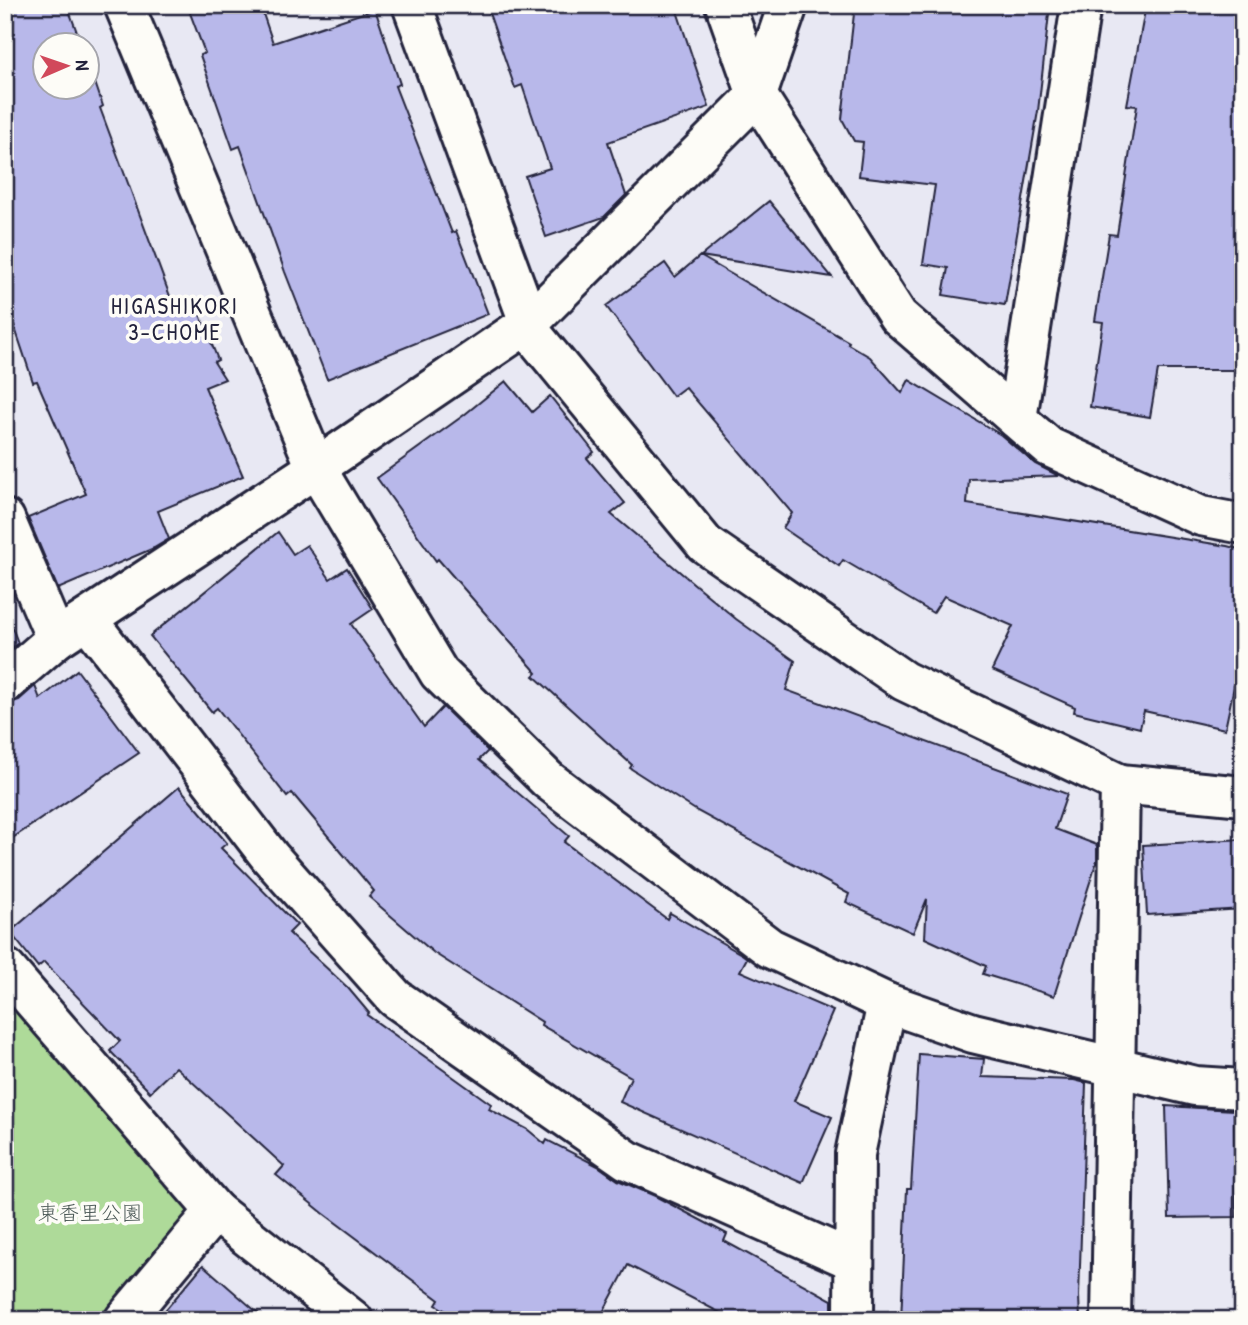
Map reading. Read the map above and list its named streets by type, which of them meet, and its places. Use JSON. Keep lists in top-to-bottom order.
{
  "districts": ["HIGASHIKORI 3-CHOME"],
  "parks": ["東香里公園"],
  "north": "right"
}
